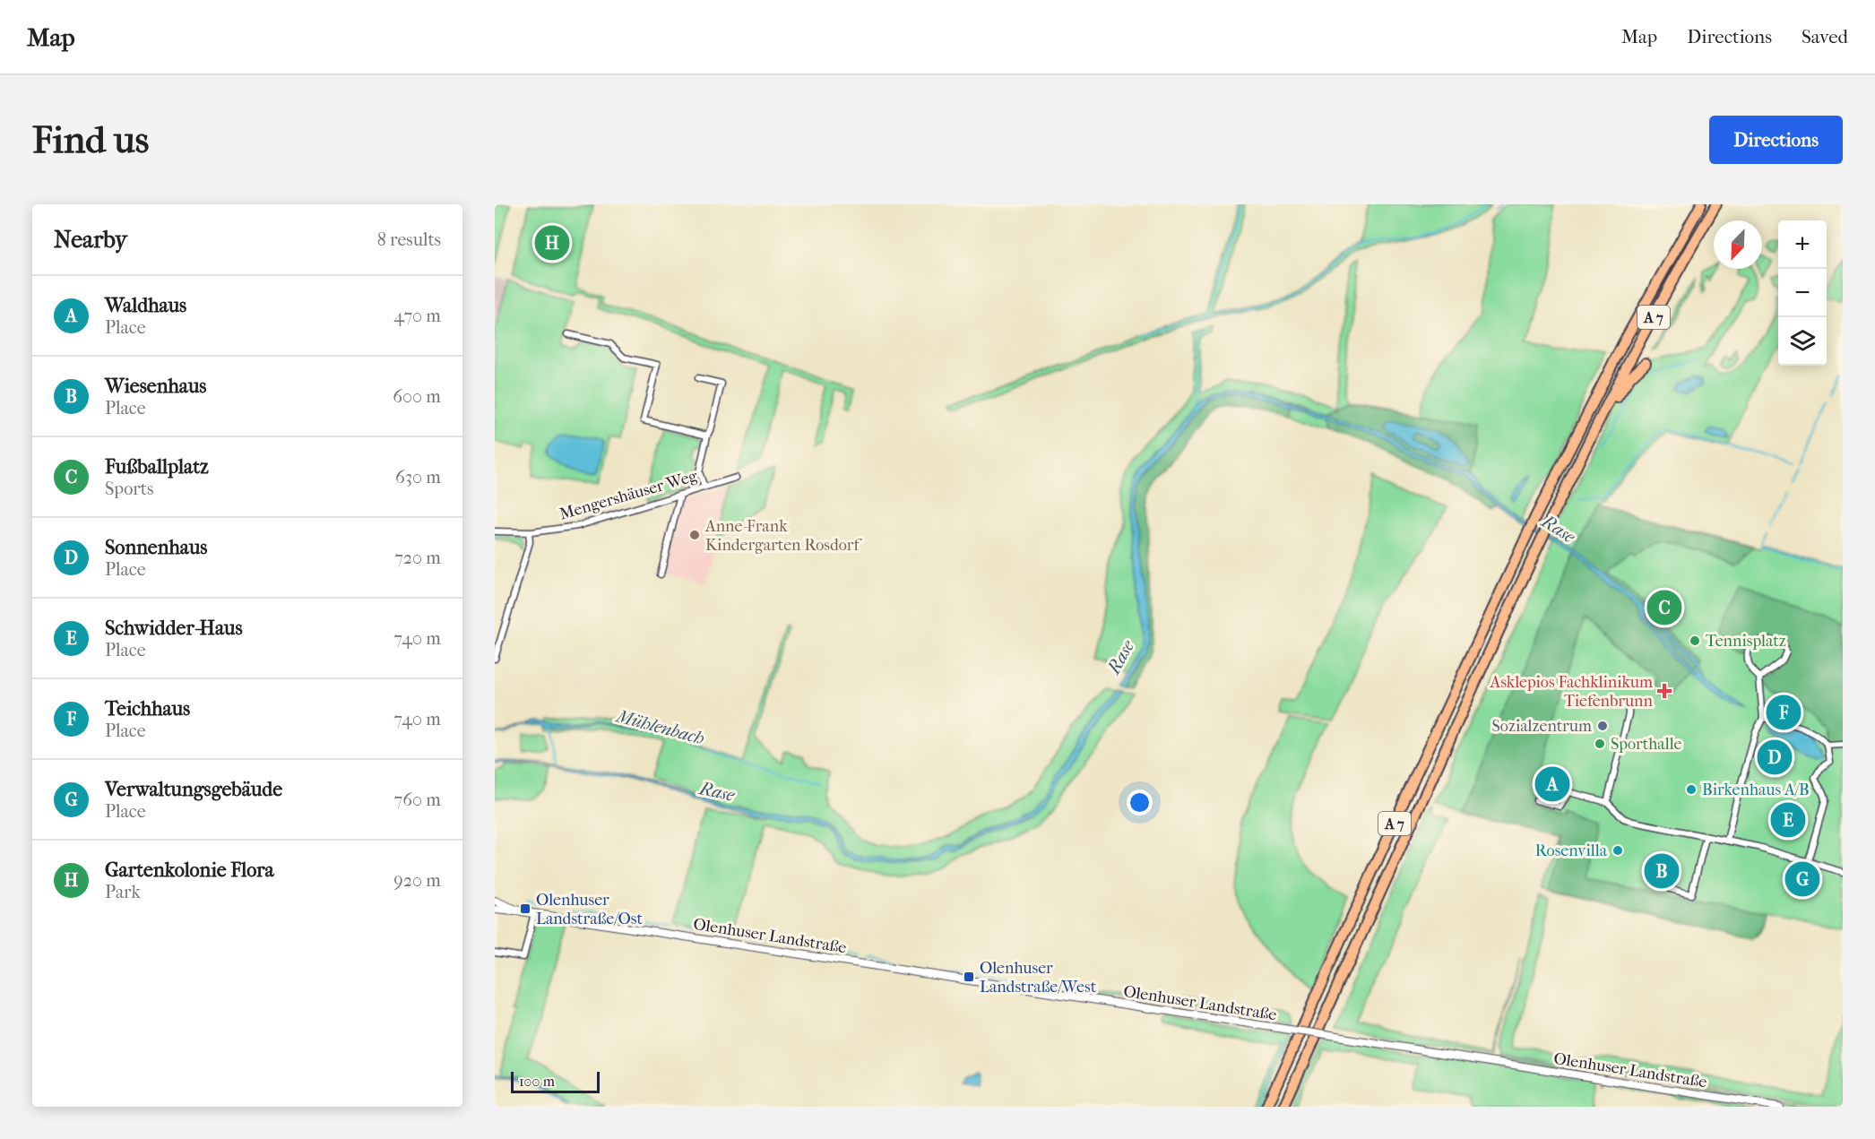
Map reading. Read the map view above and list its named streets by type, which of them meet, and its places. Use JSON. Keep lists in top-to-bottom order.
{
  "streets": {
    "highway": ["A 7"],
    "street": ["Mengershäuser Weg", "Olenhuser Landstraße"]
  },
  "water": ["Rase", "Mühlenbach"],
  "places": {
    "other": [
      "Anne-Frank Kindergarten Rosdorf",
      "Tennisplatz",
      "Sozialzentrum",
      "Sporthalle",
      "Birkenhaus A/B",
      "Rosenvilla"
    ],
    "health": ["Asklepios Fachklinikum Tiefenbrunn"],
    "transit": ["Olenhuser Landstraße/Ost", "Olenhuser Landstraße/West"]
  },
  "scale_bar": "100 m",
  "north": "bottom left",
  "page": {
    "header": "Map",
    "nav": ["Map", "Directions", "Saved"],
    "buttons": "Directions",
    "title": "Find us",
    "heading": ["Nearby", "8 results"],
    "map_buttons": ["+", "−"],
    "pins": [
      "H",
      "C",
      "F",
      "D",
      "A",
      "E",
      "B",
      "G"
    ],
    "list": [
      {
        "mark": "A",
        "name": "Waldhaus",
        "note": "Place",
        "value": "470 m"
      },
      {
        "mark": "B",
        "name": "Wiesenhaus",
        "note": "Place",
        "value": "600 m"
      },
      {
        "mark": "C",
        "name": "Fußballplatz",
        "note": "Sports",
        "value": "630 m"
      },
      {
        "mark": "D",
        "name": "Sonnenhaus",
        "note": "Place",
        "value": "720 m"
      },
      {
        "mark": "E",
        "name": "Schwidder-Haus",
        "note": "Place",
        "value": "740 m"
      },
      {
        "mark": "F",
        "name": "Teichhaus",
        "note": "Place",
        "value": "740 m"
      },
      {
        "mark": "G",
        "name": "Verwaltungsgebäude",
        "note": "Place",
        "value": "760 m"
      },
      {
        "mark": "H",
        "name": "Gartenkolonie Flora",
        "note": "Park",
        "value": "920 m"
      }
    ],
    "scale": "100 m"
  }
}
